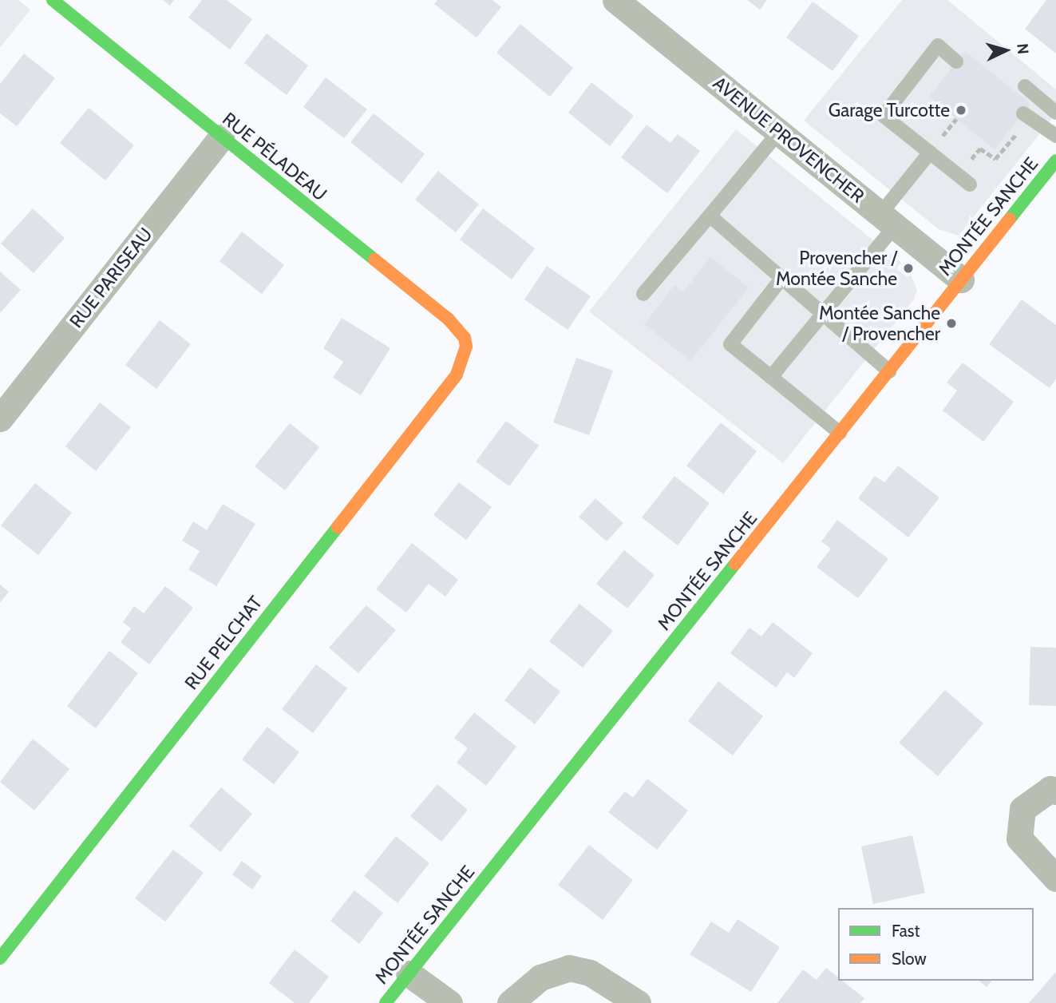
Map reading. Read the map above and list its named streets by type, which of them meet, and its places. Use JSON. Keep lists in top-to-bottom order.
{
  "streets": {
    "street": [
      "AVENUE PROVENCHER",
      "RUE PÉLADEAU",
      "MONTÉE SANCHE",
      "RUE PARISEAU",
      "RUE PELCHAT"
    ]
  },
  "crossings": [
    ["AVENUE PROVENCHER", "MONTÉE SANCHE"],
    ["RUE PÉLADEAU", "RUE PARISEAU"],
    ["RUE PÉLADEAU", "RUE PELCHAT"]
  ],
  "places": ["Garage Turcotte", "Provencher / Montée Sanche", "Montée Sanche / Provencher"],
  "legend": ["Fast", "Slow"],
  "north": "right"
}
